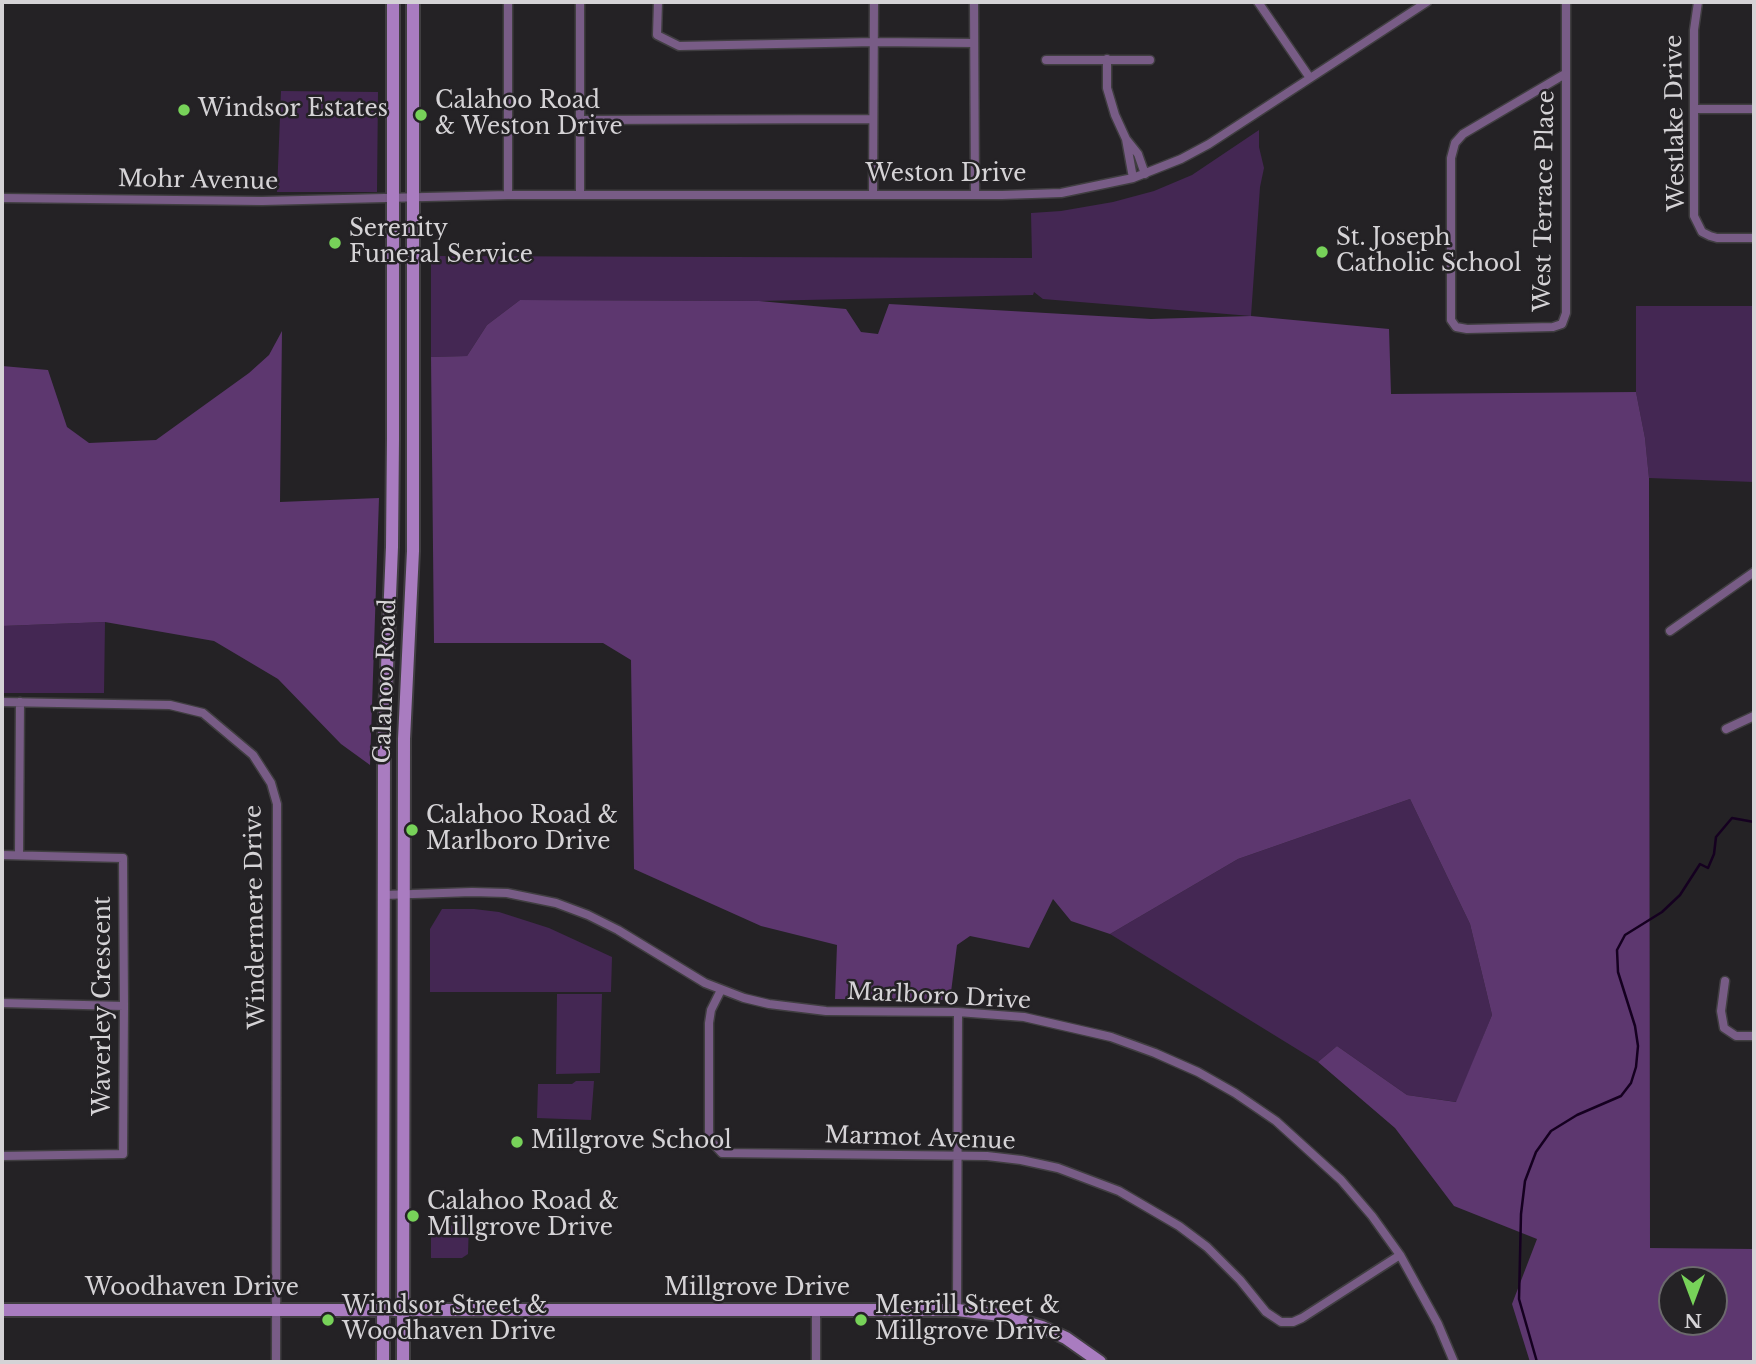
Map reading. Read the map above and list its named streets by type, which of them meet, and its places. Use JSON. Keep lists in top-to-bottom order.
{
  "streets": {
    "main road": ["Calahoo Road", "Woodhaven Drive", "Millgrove Drive"],
    "street": [
      "Westlake Drive",
      "Weston Drive",
      "Mohr Avenue",
      "West Terrace Place",
      "Windermere Drive",
      "Marlboro Drive",
      "Waverley Crescent",
      "Marmot Avenue"
    ]
  },
  "crossings": [
    ["Weston Drive", "Mohr Avenue"],
    ["Weston Drive", "Calahoo Road"],
    ["Mohr Avenue", "Calahoo Road"],
    ["Calahoo Road", "Marlboro Drive"],
    ["Calahoo Road", "Woodhaven Drive"],
    ["Calahoo Road", "Millgrove Drive"],
    ["Windermere Drive", "Woodhaven Drive"],
    ["Marlboro Drive", "Marmot Avenue"],
    ["Woodhaven Drive", "Millgrove Drive"]
  ],
  "places": [
    "Windsor Estates",
    "Calahoo Road & Weston Drive",
    "Serenity Funeral Service",
    "St. Joseph Catholic School",
    "Calahoo Road & Marlboro Drive",
    "Millgrove School",
    "Calahoo Road & Millgrove Drive",
    "Windsor Street & Woodhaven Drive",
    "Merrill Street & Millgrove Drive"
  ],
  "north": "bottom"
}
